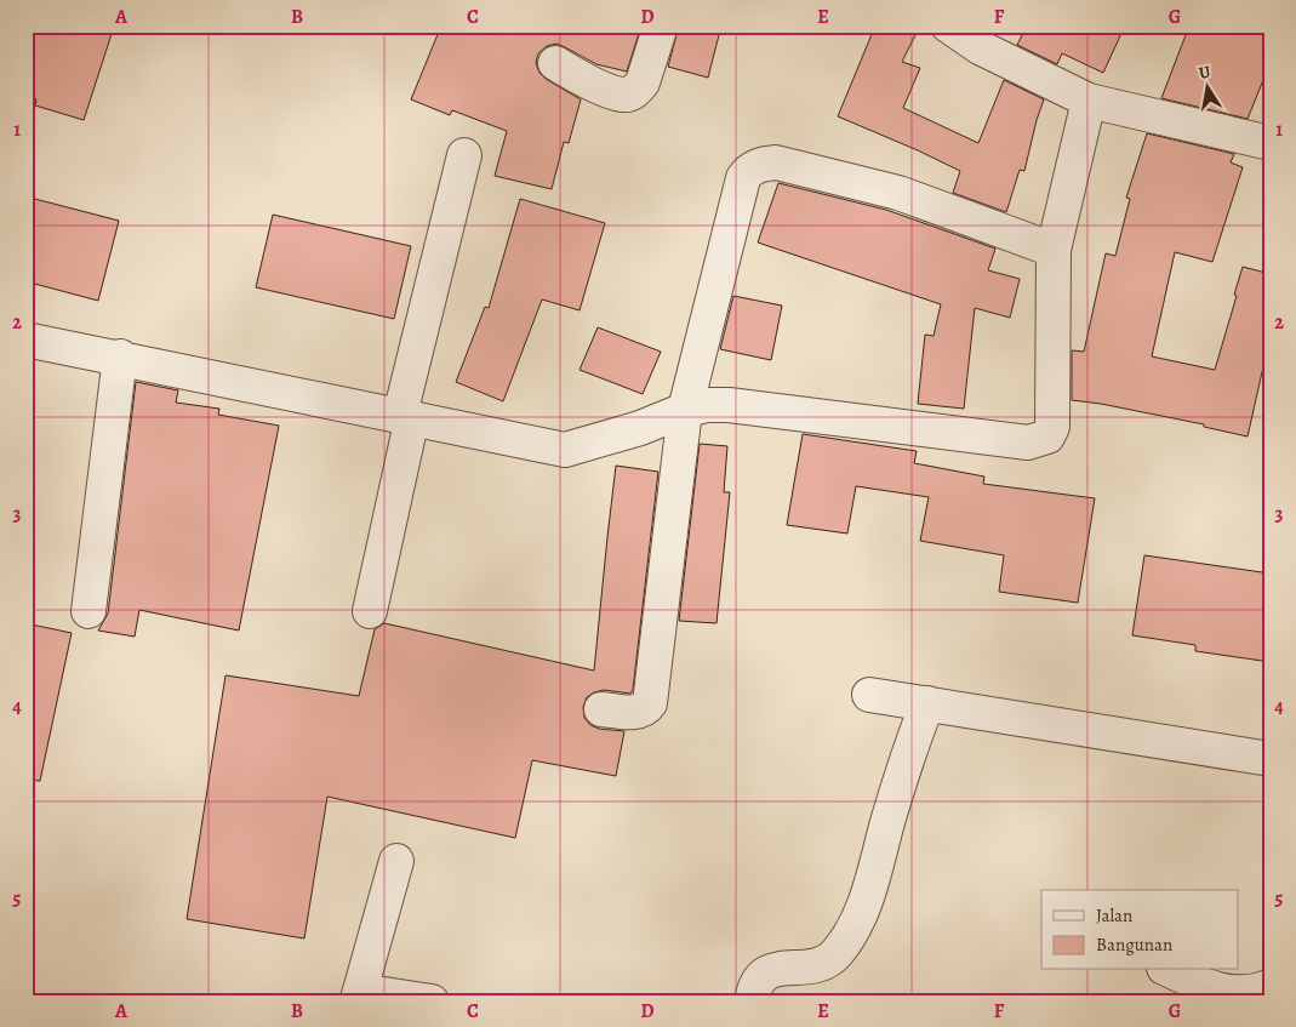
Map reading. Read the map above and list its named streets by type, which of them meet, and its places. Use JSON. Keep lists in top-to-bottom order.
{
  "legend": ["Jalan", "Bangunan"],
  "north": "top",
  "grid": {
    "columns": [
      "A",
      "B",
      "C",
      "D",
      "E",
      "F",
      "G"
    ],
    "rows": [
      "1",
      "2",
      "3",
      "4",
      "5"
    ]
  }
}
